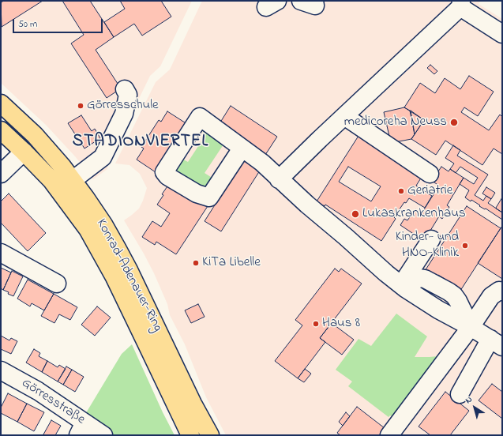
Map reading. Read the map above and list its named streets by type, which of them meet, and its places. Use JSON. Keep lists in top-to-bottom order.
{
  "streets": {
    "main road": ["Konrad-Adenauer-Ring"],
    "street": ["Görresstraße"]
  },
  "districts": ["STADIONVIERTEL"],
  "places": [
    "Görresschule",
    "medicoreha Neuss",
    "Geriatrie",
    "Lukaskrankenhaus",
    "Kinder- und HNO-Klinik",
    "KiTa Libelle",
    "Haus 8"
  ],
  "scale_bar": "50 m",
  "north": "top left"
}
